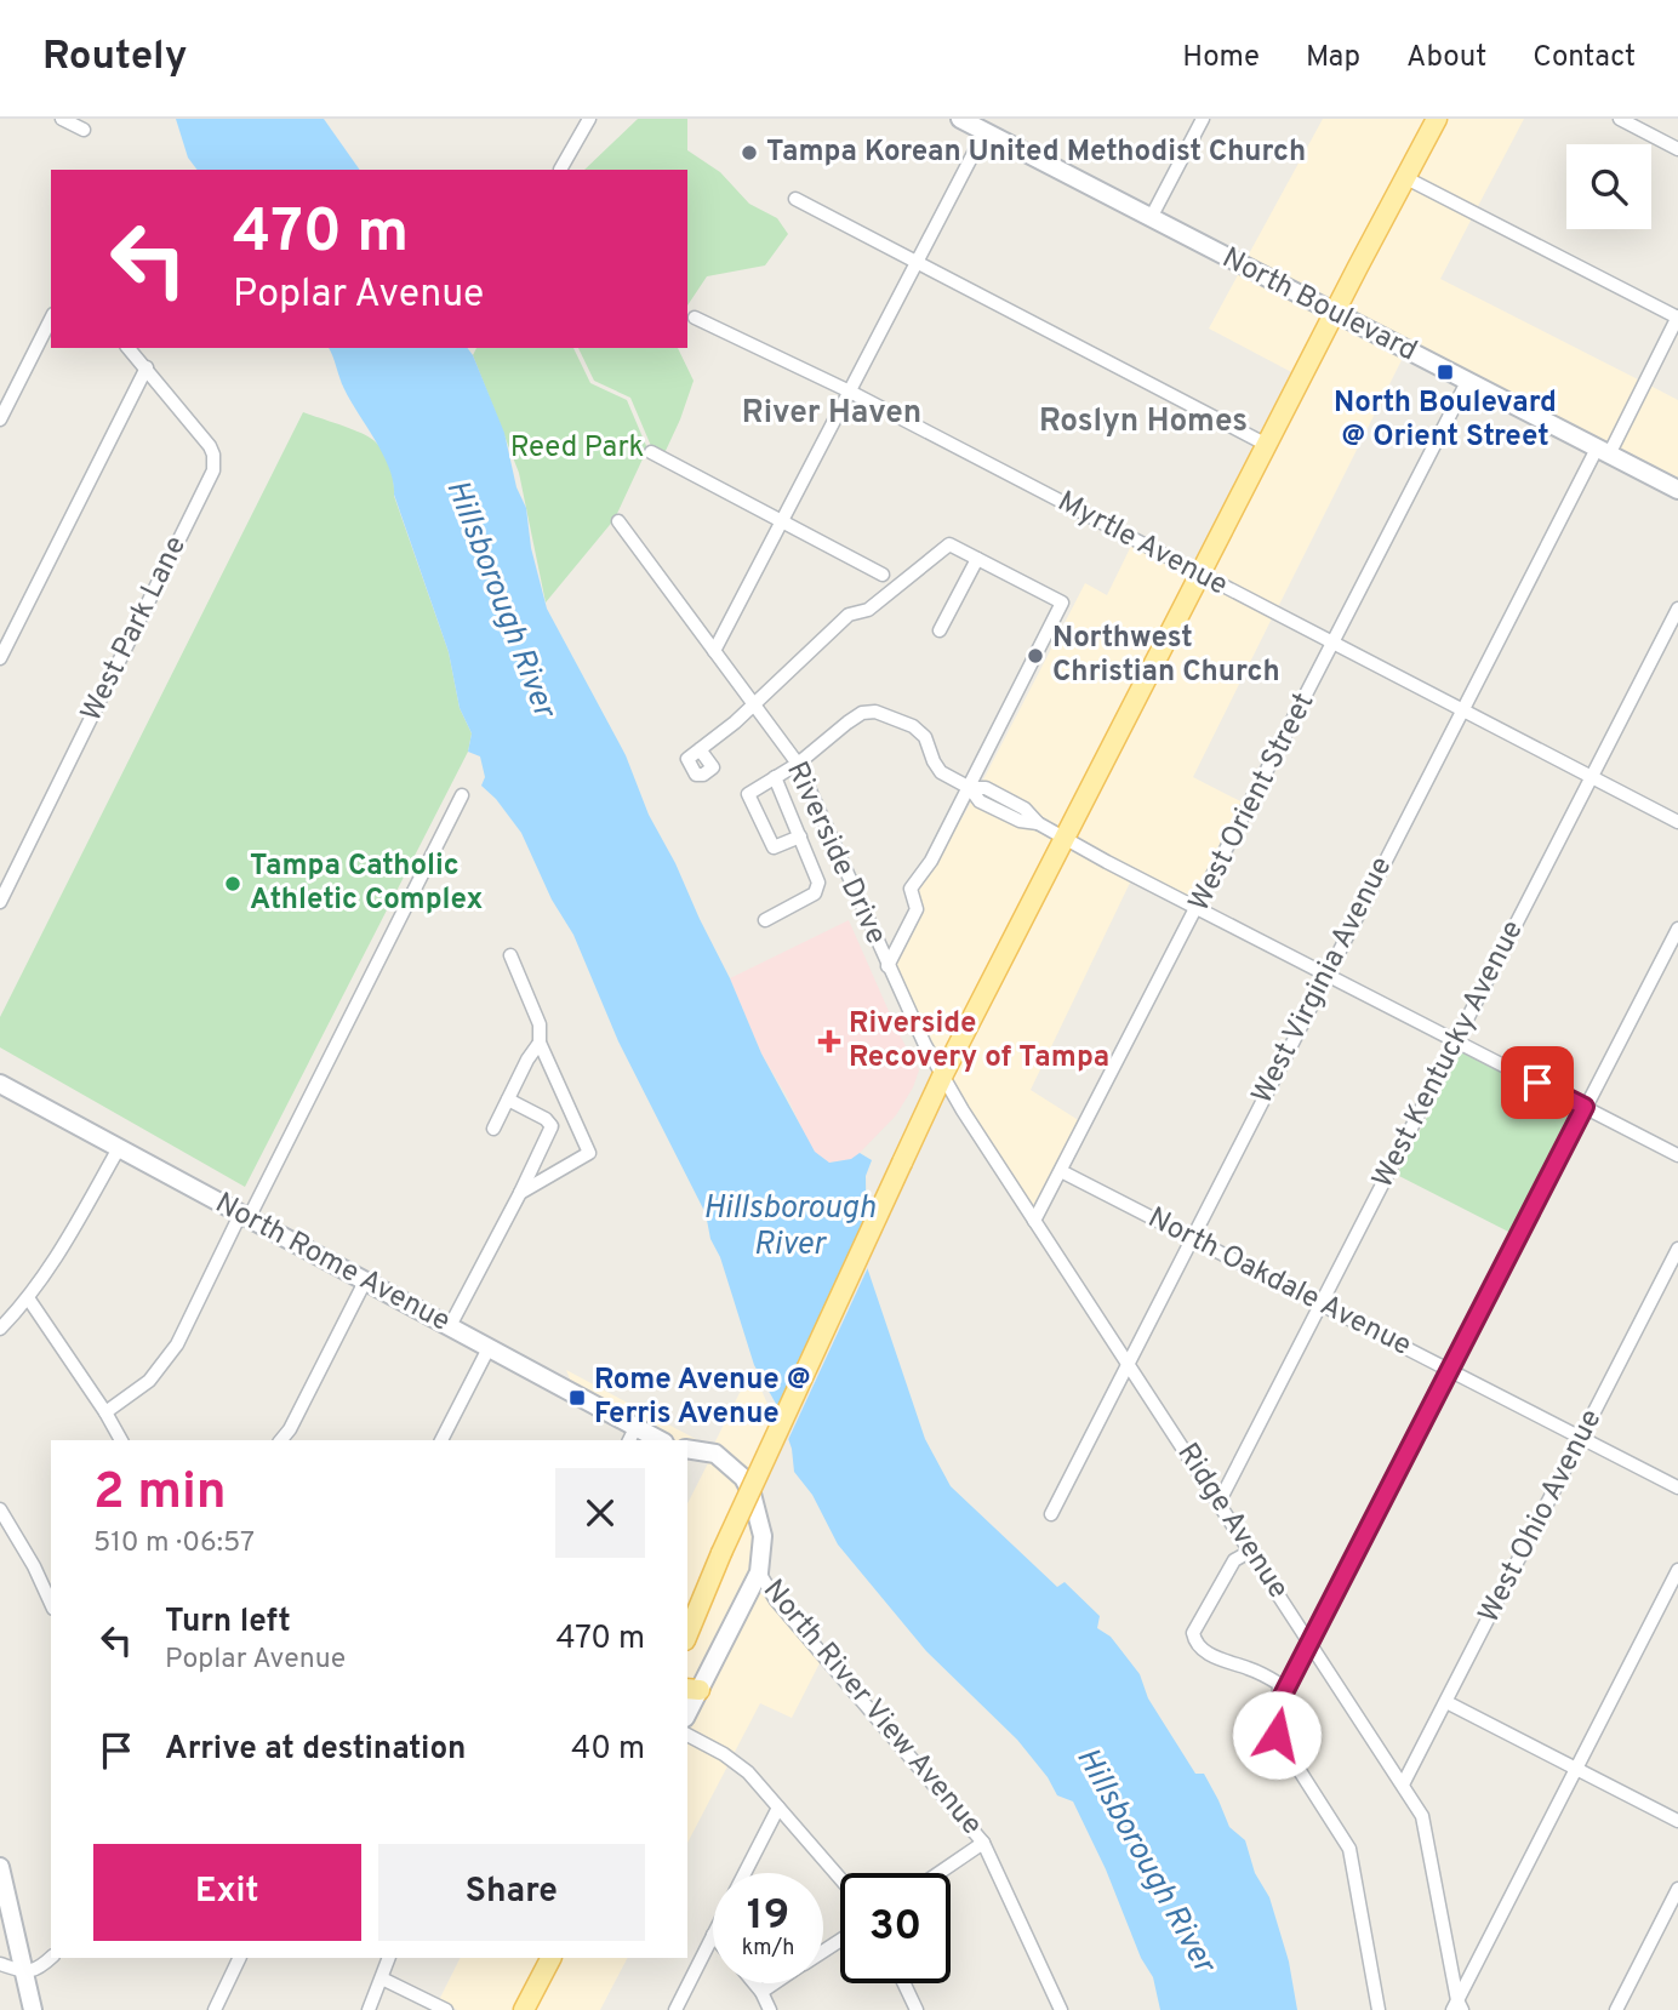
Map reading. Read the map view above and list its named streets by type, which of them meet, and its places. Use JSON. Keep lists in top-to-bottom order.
{
  "streets": {
    "street": [
      "North Boulevard",
      "Myrtle Avenue",
      "West Park Lane",
      "West Orient Street",
      "Riverside Drive",
      "West Virginia Avenue",
      "West Kentucky Avenue",
      "North Rome Avenue",
      "North Oakdale Avenue",
      "West Ohio Avenue",
      "Ridge Avenue",
      "North River View Avenue"
    ]
  },
  "crossings": [
    ["North Boulevard", "West Orient Street"],
    ["North Boulevard", "West Virginia Avenue"],
    ["Myrtle Avenue", "West Orient Street"],
    ["Myrtle Avenue", "West Virginia Avenue"],
    ["Myrtle Avenue", "West Kentucky Avenue"],
    ["West Orient Street", "Riverside Drive"],
    ["West Orient Street", "North Oakdale Avenue"],
    ["West Orient Street", "Ridge Avenue"],
    ["Riverside Drive", "Ridge Avenue"],
    ["West Virginia Avenue", "North Oakdale Avenue"],
    ["West Virginia Avenue", "Ridge Avenue"],
    ["West Kentucky Avenue", "North Oakdale Avenue"],
    ["West Kentucky Avenue", "Ridge Avenue"],
    ["North Oakdale Avenue", "West Ohio Avenue"],
    ["West Ohio Avenue", "Ridge Avenue"]
  ],
  "districts": ["River Haven", "Roslyn Homes"],
  "water": ["Hillsborough River"],
  "parks": ["Reed Park"],
  "places": {
    "other": ["Tampa Korean United Methodist Church", "Northwest Christian Church", "Tampa Catholic Athletic Complex"],
    "transit": ["North Boulevard @ Orient Street", "Rome Avenue @ Ferris Avenue"],
    "health": ["Riverside Recovery of Tampa"]
  },
  "page": {
    "header": "Routely",
    "nav": [
      "Home",
      "Map",
      "About",
      "Contact"
    ],
    "turn": ["470 m", "Poplar Avenue"],
    "heading": ["2 min", "510 m · 06:57"],
    "list": [
      {
        "name": "Turn left",
        "note": "Poplar Avenue",
        "value": "470 m"
      },
      {
        "name": "Arrive at destination",
        "value": "40 m"
      }
    ],
    "buttons": ["Exit", "Share"],
    "speed": "19 km/h",
    "limit": "30"
  }
}
